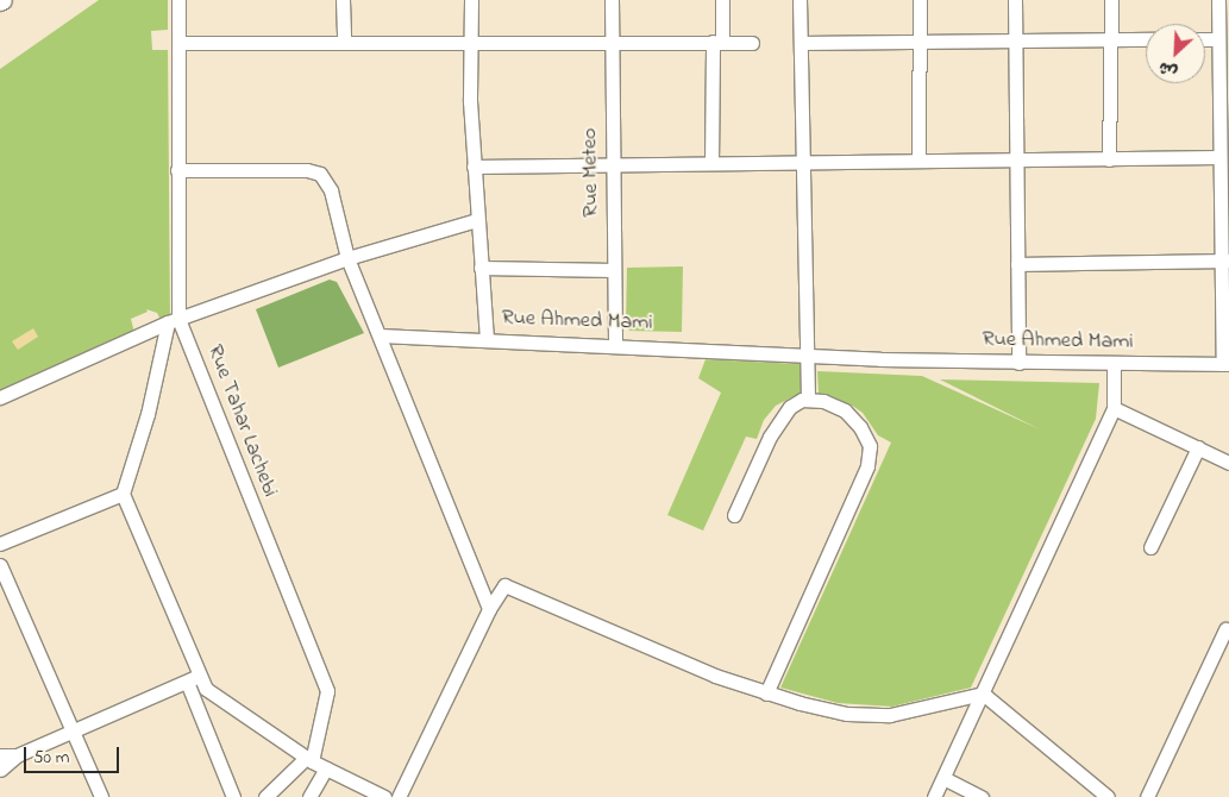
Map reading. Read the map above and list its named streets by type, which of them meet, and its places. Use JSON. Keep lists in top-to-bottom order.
{
  "streets": {
    "street": ["Rue Meteo", "Rue Ahmed Mami", "Rue Tahar Lachebi"]
  },
  "crossings": [
    ["Rue Meteo", "Rue Ahmed Mami"]
  ],
  "scale_bar": "50 m",
  "north": "bottom left"
}
